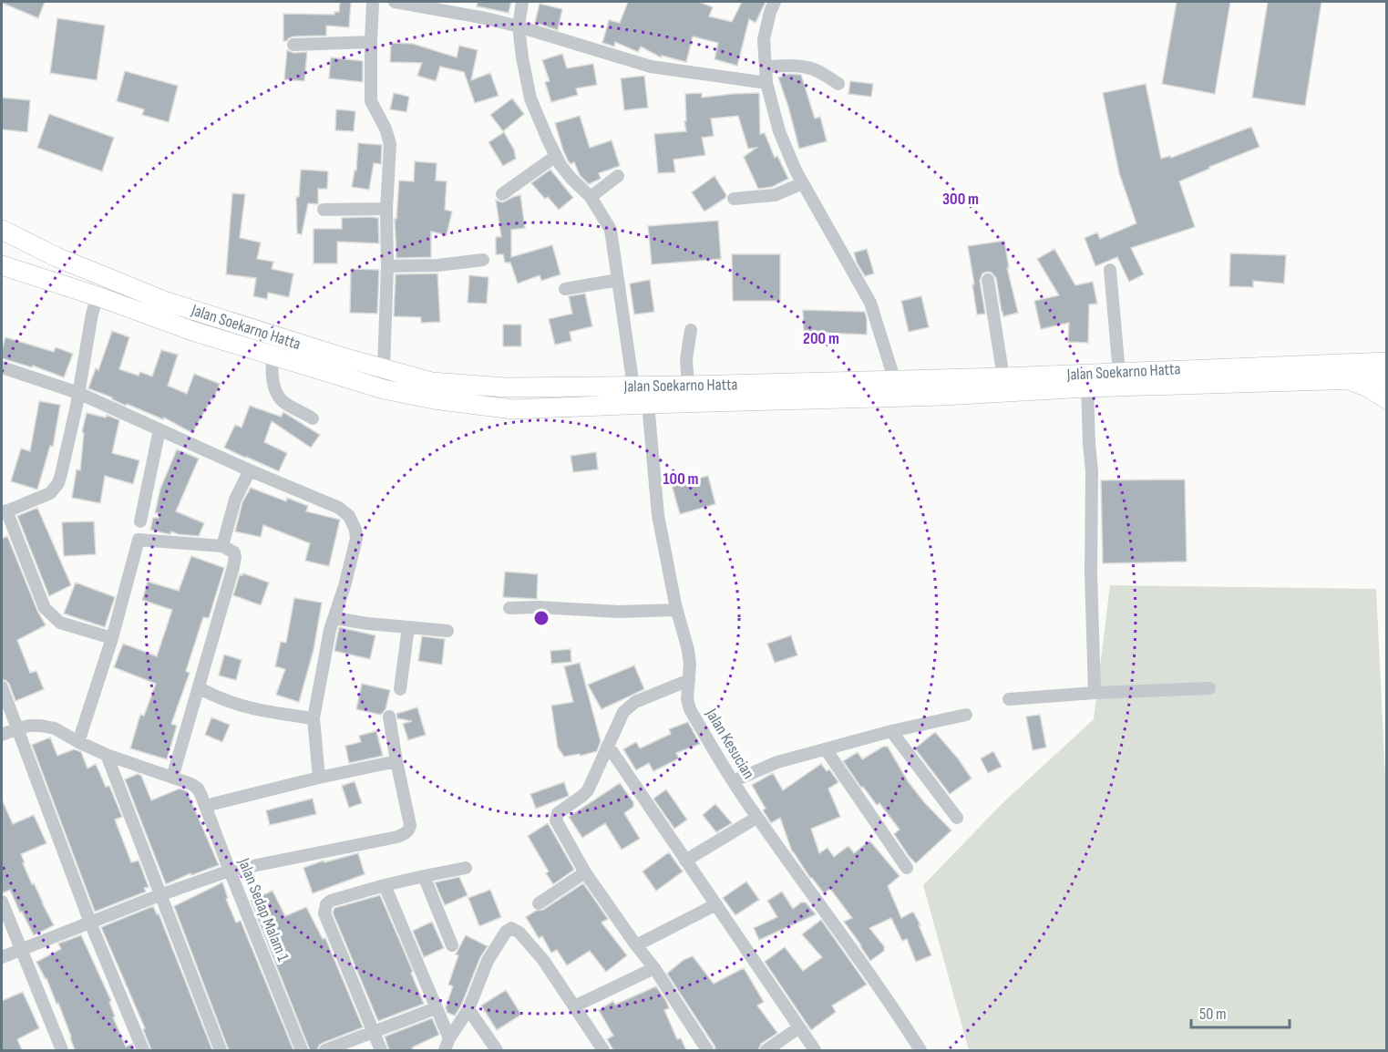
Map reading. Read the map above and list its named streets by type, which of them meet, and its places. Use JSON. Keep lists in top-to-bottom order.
{
  "streets": {
    "highway": ["Jalan Soekarno Hatta"],
    "street": ["Jalan Kesucian", "Jalan Sedap Malam 1"]
  },
  "crossings": [
    ["Jalan Soekarno Hatta", "Jalan Kesucian"]
  ],
  "scale_bar": "50 m",
  "rings": ["300 m", "200 m", "100 m"]
}
